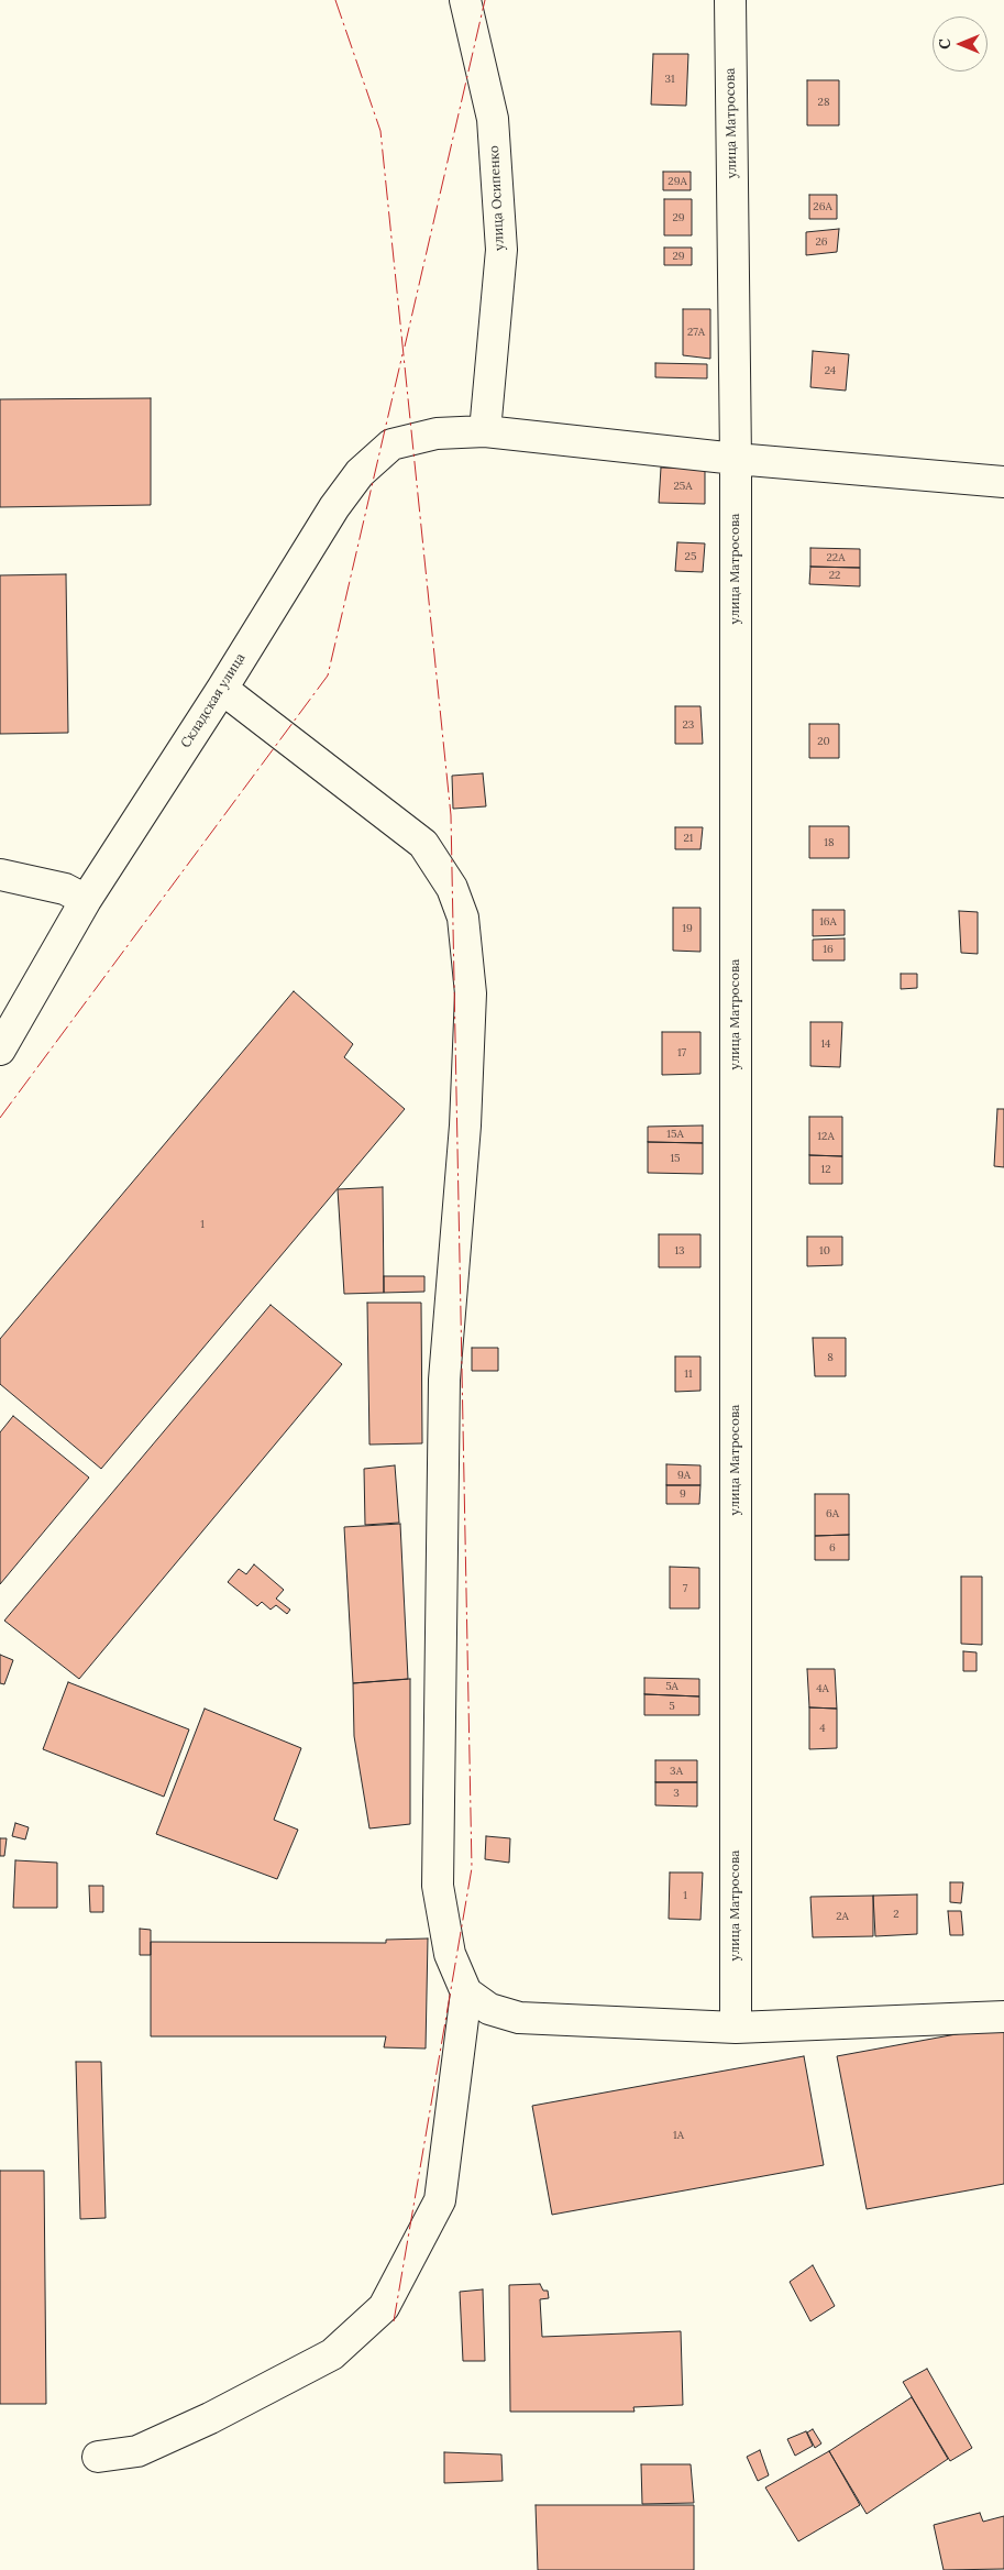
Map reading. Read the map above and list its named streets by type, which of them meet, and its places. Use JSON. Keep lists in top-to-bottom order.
{
  "streets": {
    "street": ["улица Матросова", "улица Осипенко", "Складская улица"]
  },
  "crossings": [
    ["улица Матросова", "Складская улица"],
    ["улица Осипенко", "Складская улица"]
  ],
  "house_numbers": [
    "31",
    "28",
    "29А",
    "26А",
    "29",
    "26",
    "29",
    "27А",
    "24",
    "25А",
    "25",
    "22А",
    "22",
    "23",
    "20",
    "21",
    "18",
    "16А",
    "19",
    "16",
    "14",
    "17",
    "15А",
    "12А",
    "15",
    "12",
    "1",
    "13",
    "10",
    "8",
    "11",
    "9А",
    "9",
    "6А",
    "6",
    "7",
    "5А",
    "4А",
    "5",
    "4",
    "3А",
    "3",
    "1",
    "2",
    "2А",
    "1А"
  ],
  "north": "left"
}
